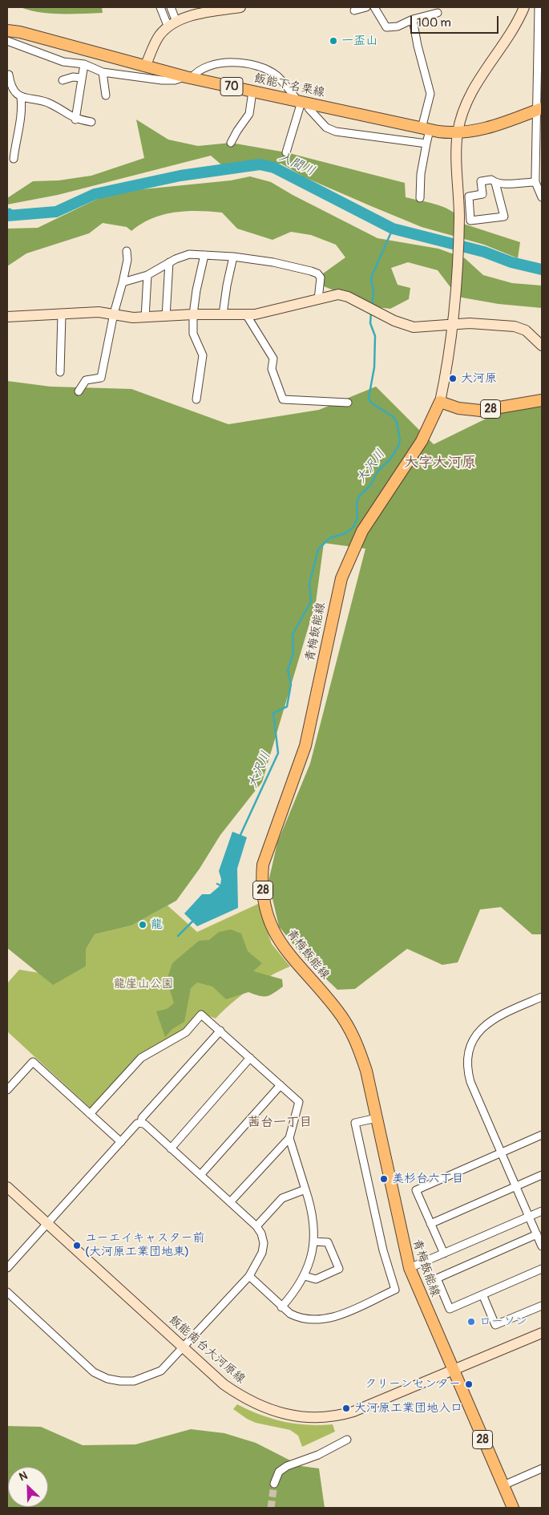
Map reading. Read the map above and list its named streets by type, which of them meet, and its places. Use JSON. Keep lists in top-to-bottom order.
{
  "streets": {
    "main road": [
      "飯能下名栗線",
      "70",
      "28",
      "青梅飯能線"
    ],
    "street": ["飯能南台大河原線"]
  },
  "crossings": [
    ["28", "青梅飯能線"],
    ["青梅飯能線", "飯能南台大河原線"]
  ],
  "districts": ["大字大河原", "茜台一丁目"],
  "water": ["入間川", "大沢川"],
  "parks": ["龍崖山公園"],
  "places": [
    "一盃山",
    "大河原",
    "龍",
    "美杉台六丁目",
    "ユーエイキャスター前 (大河原工業団地東)",
    "ローソン",
    "クリーンセンター",
    "大河原工業団地入口"
  ],
  "scale_bar": "100 m",
  "north": "top left"
}
